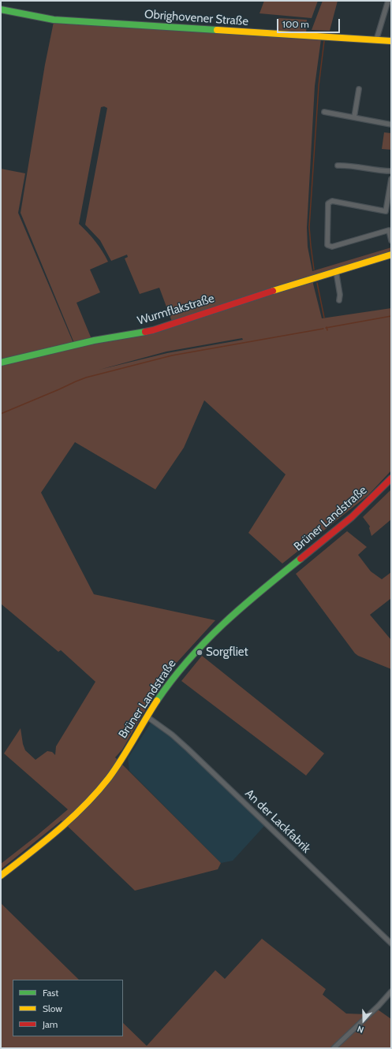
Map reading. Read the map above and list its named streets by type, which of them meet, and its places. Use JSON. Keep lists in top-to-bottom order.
{
  "streets": {
    "street": [
      "Obrighovener Straße",
      "Wurmflakstraße",
      "Brüner Landstraße",
      "An der Lackfabrik"
    ]
  },
  "crossings": [
    ["Brüner Landstraße", "An der Lackfabrik"]
  ],
  "places": ["Sorgfliet"],
  "legend": ["Fast", "Slow", "Jam"],
  "scale_bar": "100 m",
  "north": "bottom"
}
